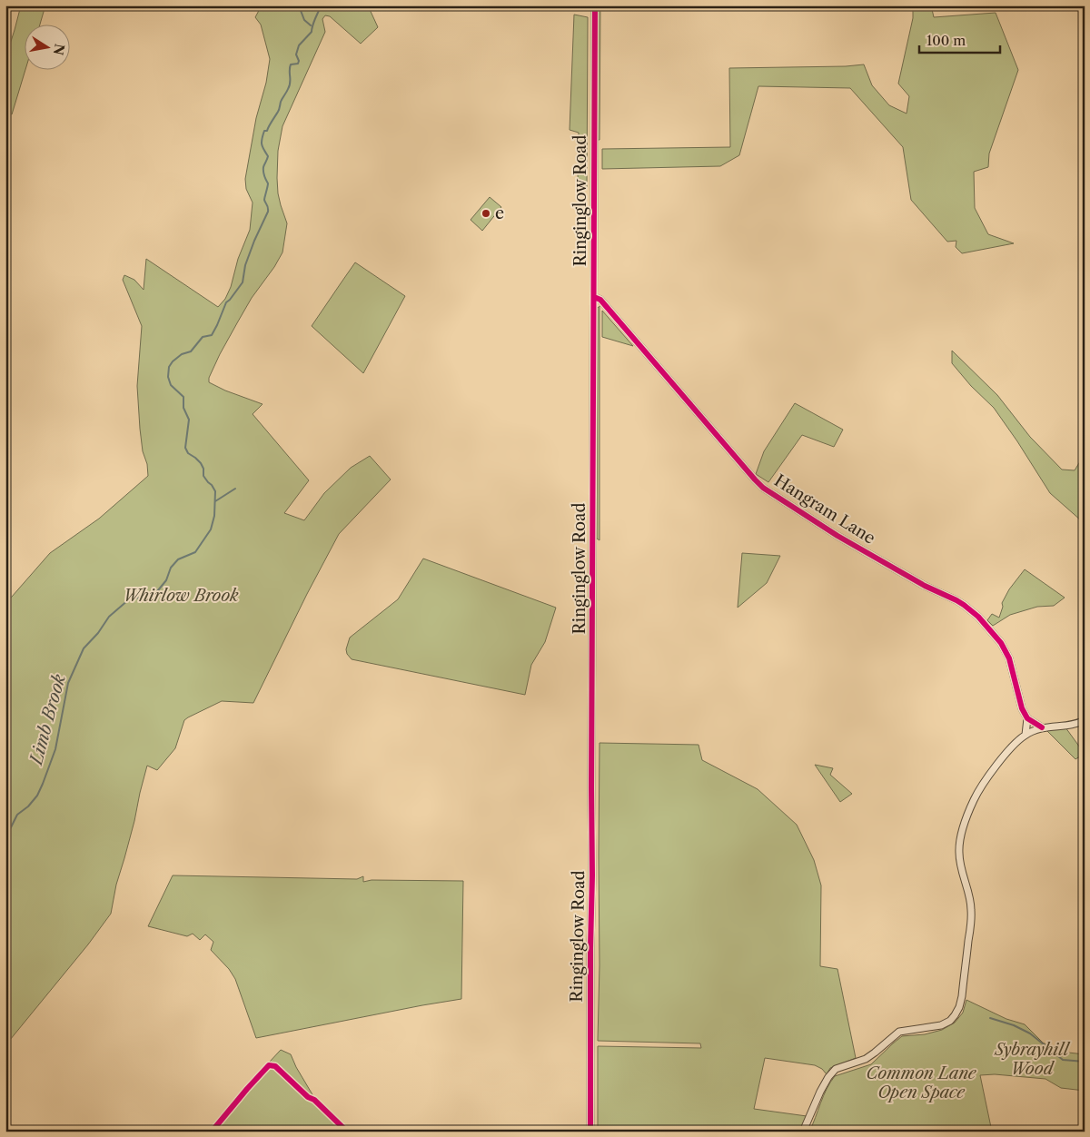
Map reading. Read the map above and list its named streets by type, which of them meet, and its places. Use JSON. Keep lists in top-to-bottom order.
{
  "streets": {
    "street": ["Ringinglow Road", "Hangram Lane"]
  },
  "crossings": [
    ["Ringinglow Road", "Hangram Lane"]
  ],
  "water": ["Limb Brook"],
  "parks": ["Whirlow Brook", "Sybrayhill Wood", "Common Lane Open Space"],
  "places": ["e"],
  "scale_bar": "100 m",
  "north": "right"
}
